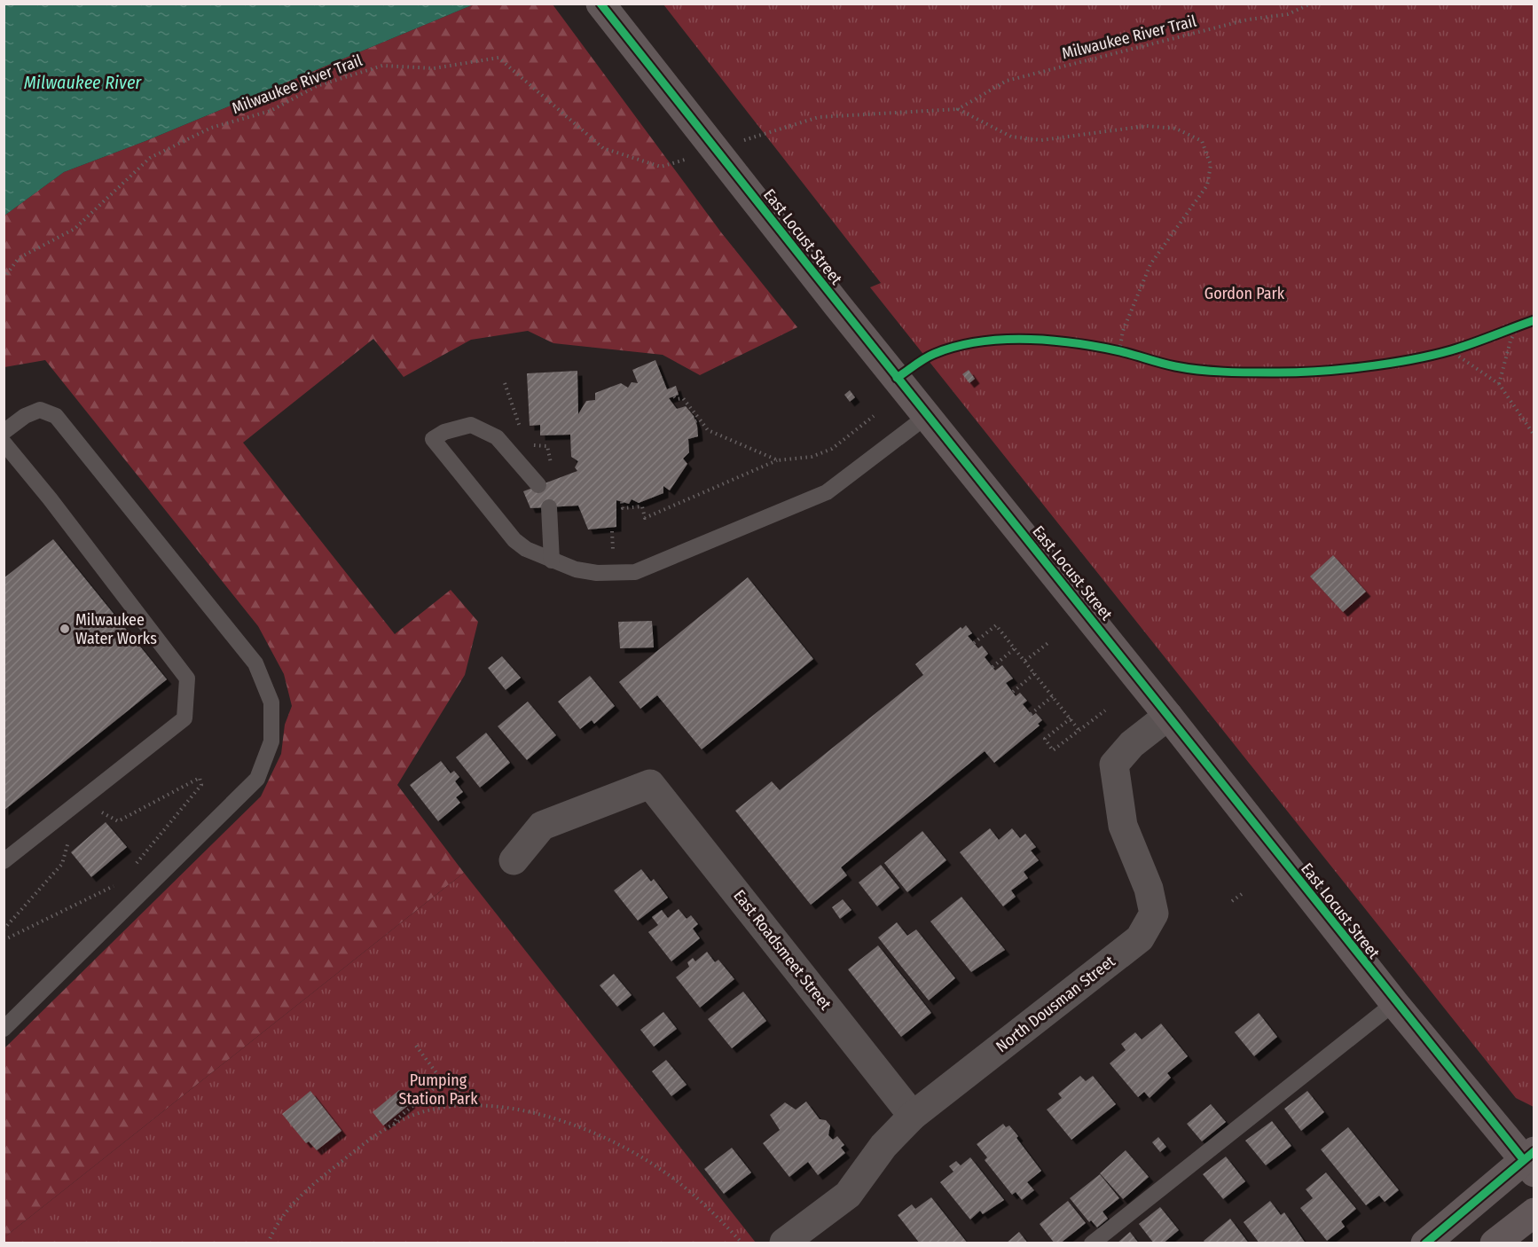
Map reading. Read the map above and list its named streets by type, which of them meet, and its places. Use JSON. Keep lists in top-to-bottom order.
{
  "streets": {
    "main road": ["East Locust Street"],
    "street": ["East Roadsmeet Street", "North Dousman Street"],
    "path": ["Milwaukee River Trail"]
  },
  "crossings": [
    ["East Locust Street", "North Dousman Street"],
    ["East Roadsmeet Street", "North Dousman Street"]
  ],
  "water": ["Milwaukee River"],
  "parks": ["Gordon Park", "Pumping Station Park"],
  "places": ["Milwaukee Water Works"]
}
